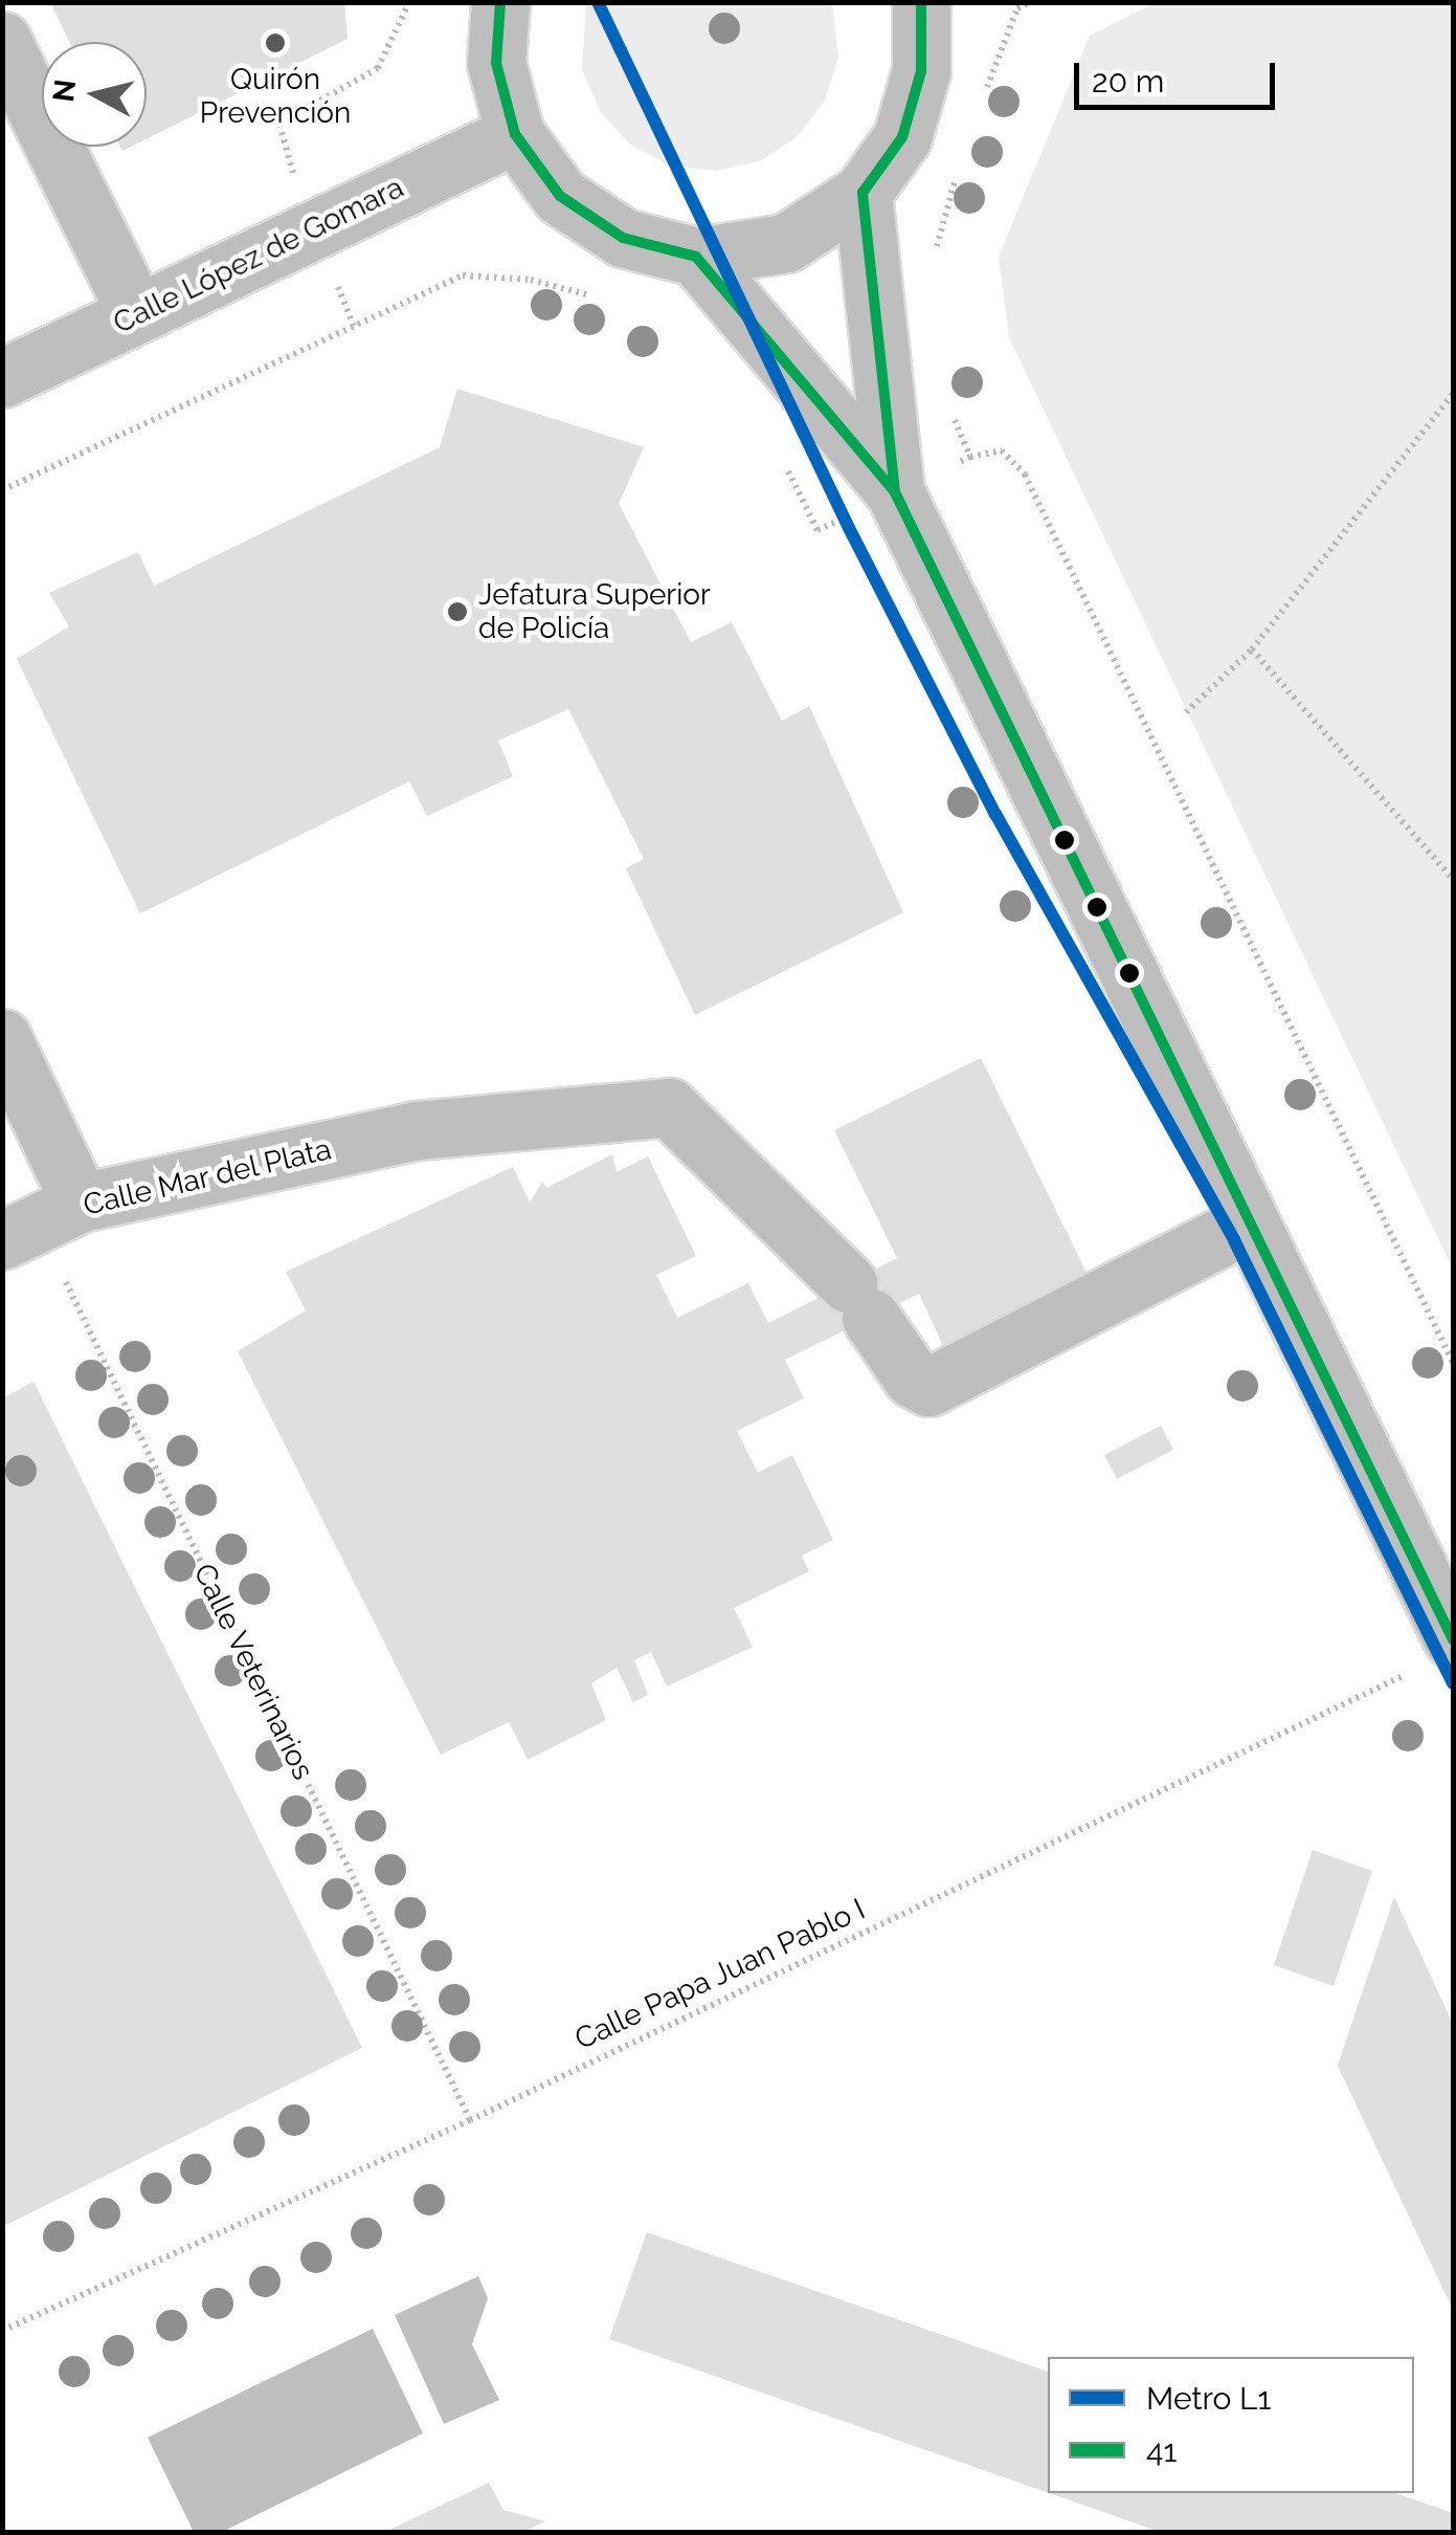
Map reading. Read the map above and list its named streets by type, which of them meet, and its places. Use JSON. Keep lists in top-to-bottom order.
{
  "streets": {
    "main road": ["Calle López de Gomara", "Calle Mar del Plata"],
    "path": ["Calle Veterinarios", "Calle Papa Juan Pablo I"]
  },
  "crossings": [
    ["Calle Mar del Plata", "Calle Veterinarios"],
    ["Calle Veterinarios", "Calle Papa Juan Pablo I"]
  ],
  "places": ["Quirón Prevención", "Jefatura Superior de Policía"],
  "lines": ["metro line L1", "transit line 41"],
  "legend": ["Metro L1", "41"],
  "scale_bar": "20 m",
  "north": "left"
}
